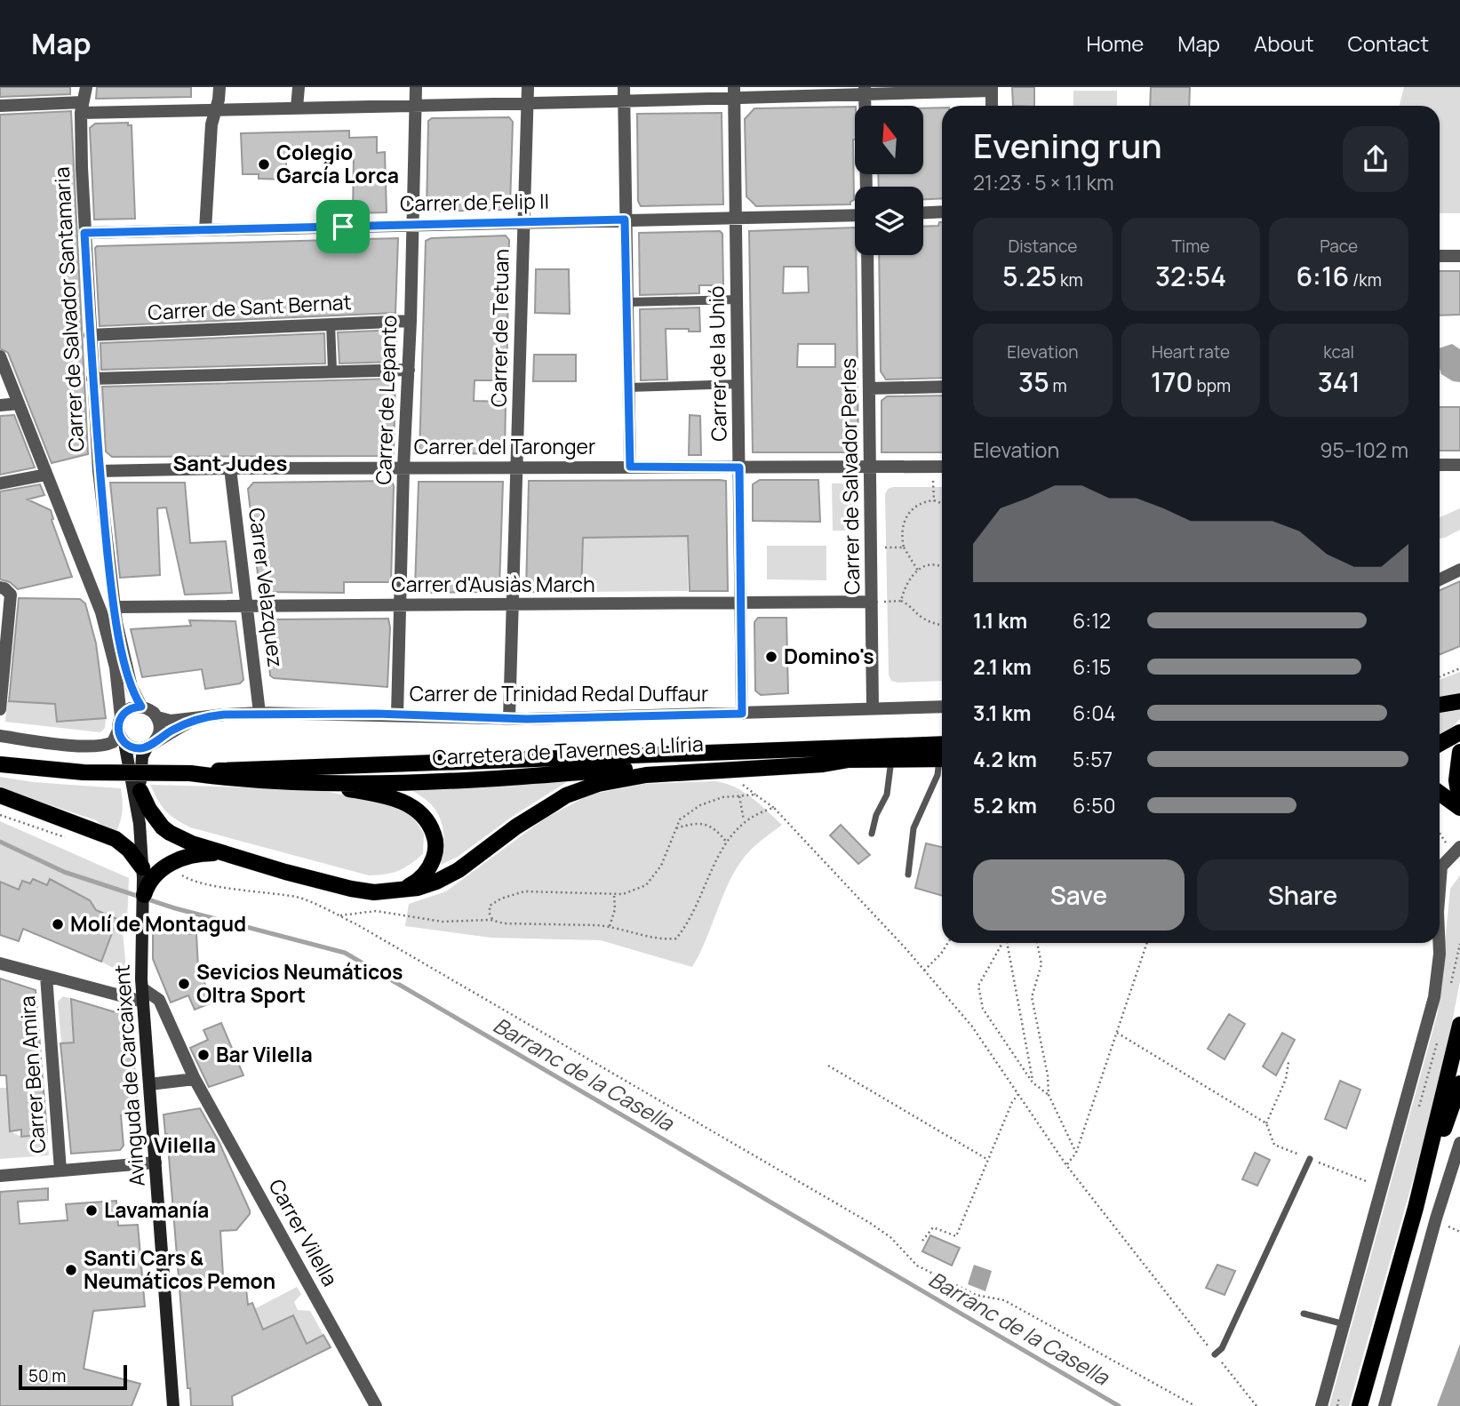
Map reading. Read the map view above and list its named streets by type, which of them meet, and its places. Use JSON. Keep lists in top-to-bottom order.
{
  "streets": {
    "main road": ["Carretera de Tavernes a Llíria", "Avinguda de Carcaixent"],
    "street": [
      "Carrer de Felip II",
      "Carrer de Sant Bernat",
      "Carrer de Salvador Santamaria",
      "Carrer de Tetuan",
      "Carrer de la Unió",
      "Carrer de Lepanto",
      "Carrer del Taronger",
      "Carrer de Salvador Perles",
      "Carrer d'Ausiàs March",
      "Carrer Velazquez",
      "Carrer de Trinidad Redal Duffaur",
      "Carrer Ben Amira",
      "Carrer Vilella"
    ]
  },
  "crossings": [
    ["Carrer de Felip II", "Carrer de Salvador Santamaria"],
    ["Carrer de Felip II", "Carrer de Tetuan"],
    ["Carrer de Felip II", "Carrer de la Unió"],
    ["Carrer de Felip II", "Carrer de Lepanto"],
    ["Carrer de Sant Bernat", "Carrer de Salvador Santamaria"],
    ["Carrer de Sant Bernat", "Carrer de Lepanto"],
    ["Carrer de Salvador Santamaria", "Carrer del Taronger"],
    ["Carrer de Salvador Santamaria", "Carrer d'Ausiàs March"],
    ["Carrer de Salvador Santamaria", "Carrer de Trinidad Redal Duffaur"],
    ["Carrer de Tetuan", "Carrer del Taronger"],
    ["Carrer de Tetuan", "Carrer d'Ausiàs March"],
    ["Carrer de Tetuan", "Carrer de Trinidad Redal Duffaur"],
    ["Carrer de la Unió", "Carrer del Taronger"],
    ["Carrer de la Unió", "Carrer d'Ausiàs March"],
    ["Carrer de la Unió", "Carrer de Trinidad Redal Duffaur"],
    ["Carrer de Lepanto", "Carrer del Taronger"],
    ["Carrer de Lepanto", "Carrer d'Ausiàs March"],
    ["Carrer de Lepanto", "Carrer de Trinidad Redal Duffaur"],
    ["Carrer del Taronger", "Carrer de Salvador Perles"],
    ["Carrer del Taronger", "Carrer Velazquez"],
    ["Carrer de Salvador Perles", "Carrer d'Ausiàs March"],
    ["Carrer de Salvador Perles", "Carrer de Trinidad Redal Duffaur"],
    ["Carrer d'Ausiàs March", "Carrer Velazquez"],
    ["Carrer Velazquez", "Carrer de Trinidad Redal Duffaur"],
    ["Avinguda de Carcaixent", "Carrer Vilella"]
  ],
  "districts": ["Sant Judes", "Vilella"],
  "water": ["Barranc de la Casella"],
  "places": [
    "Colegio García Lorca",
    "Domino's",
    "Molí de Montagud",
    "Sevicios Neumáticos Oltra Sport",
    "Bar Vilella",
    "Lavamanía",
    "Santi Cars & Neumáticos Pemon"
  ],
  "scale_bar": "50 m",
  "north": "top",
  "page": {
    "header": "Map",
    "nav": [
      "Home",
      "Map",
      "About",
      "Contact"
    ],
    "heading": ["Evening run", "21:23 · 5 × 1.1 km"],
    "stats": [
      ["Distance", "5.25 km"],
      ["Time", "32:54"],
      ["Pace", "6:16 /km"],
      ["Elevation", "35 m"],
      ["Heart rate", "170 bpm"],
      ["kcal", "341"]
    ],
    "chart": ["Elevation", "95–102 m"],
    "list": [
      {
        "name": "1.1 km",
        "note": "6:12"
      },
      {
        "name": "2.1 km",
        "note": "6:15"
      },
      {
        "name": "3.1 km",
        "note": "6:04"
      },
      {
        "name": "4.2 km",
        "note": "5:57"
      },
      {
        "name": "5.2 km",
        "note": "6:50"
      }
    ],
    "buttons": ["Save", "Share"],
    "scale": "50 m"
  }
}
